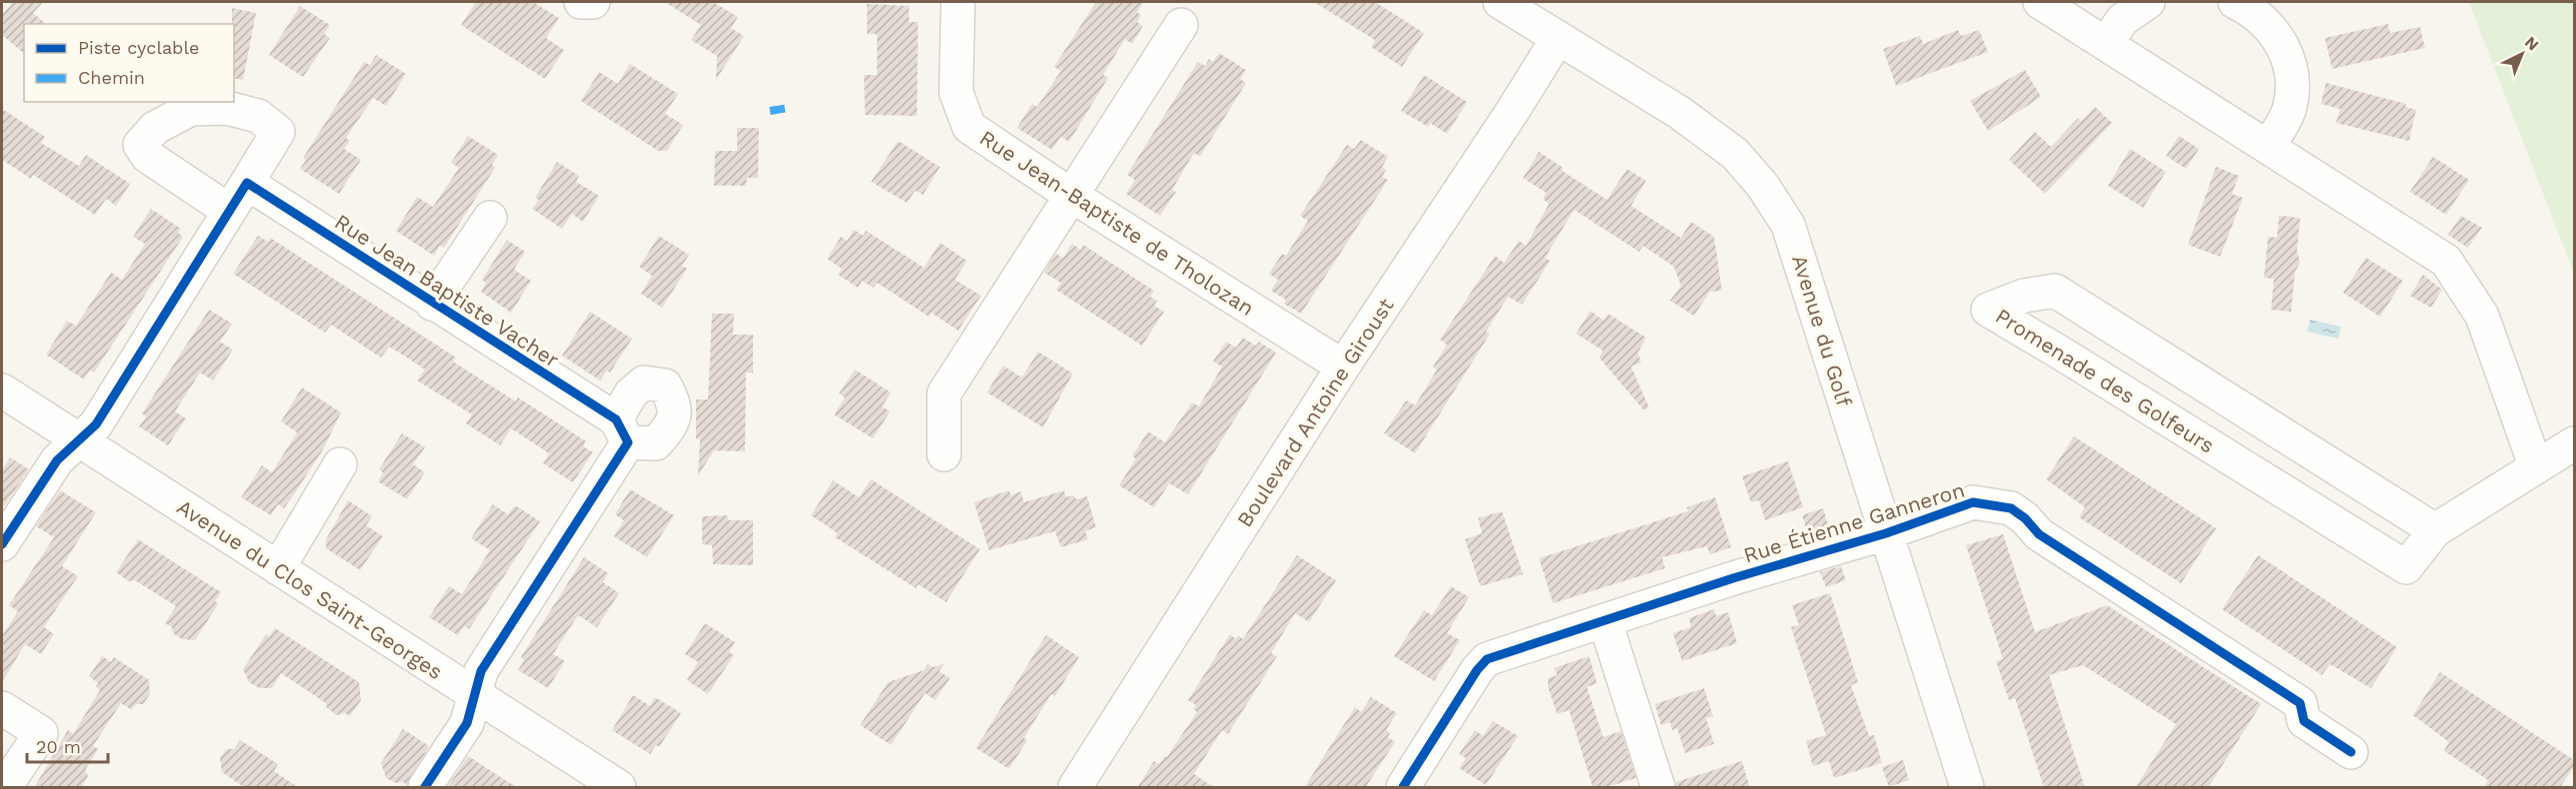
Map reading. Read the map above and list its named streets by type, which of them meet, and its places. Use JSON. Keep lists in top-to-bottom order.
{
  "streets": {
    "street": [
      "Rue Jean-Baptiste de Tholozan",
      "Rue Jean Baptiste Vacher",
      "Avenue du Golf",
      "Promenade des Golfeurs",
      "Boulevard Antoine Giroust",
      "Rue Étienne Ganneron",
      "Avenue du Clos Saint-Georges"
    ]
  },
  "crossings": [
    ["Rue Jean-Baptiste de Tholozan", "Boulevard Antoine Giroust"],
    ["Rue Jean Baptiste Vacher", "Avenue du Clos Saint-Georges"],
    ["Avenue du Golf", "Boulevard Antoine Giroust"],
    ["Avenue du Golf", "Rue Étienne Ganneron"]
  ],
  "legend": ["Piste cyclable", "Chemin"],
  "scale_bar": "20 m",
  "north": "top right"
}
